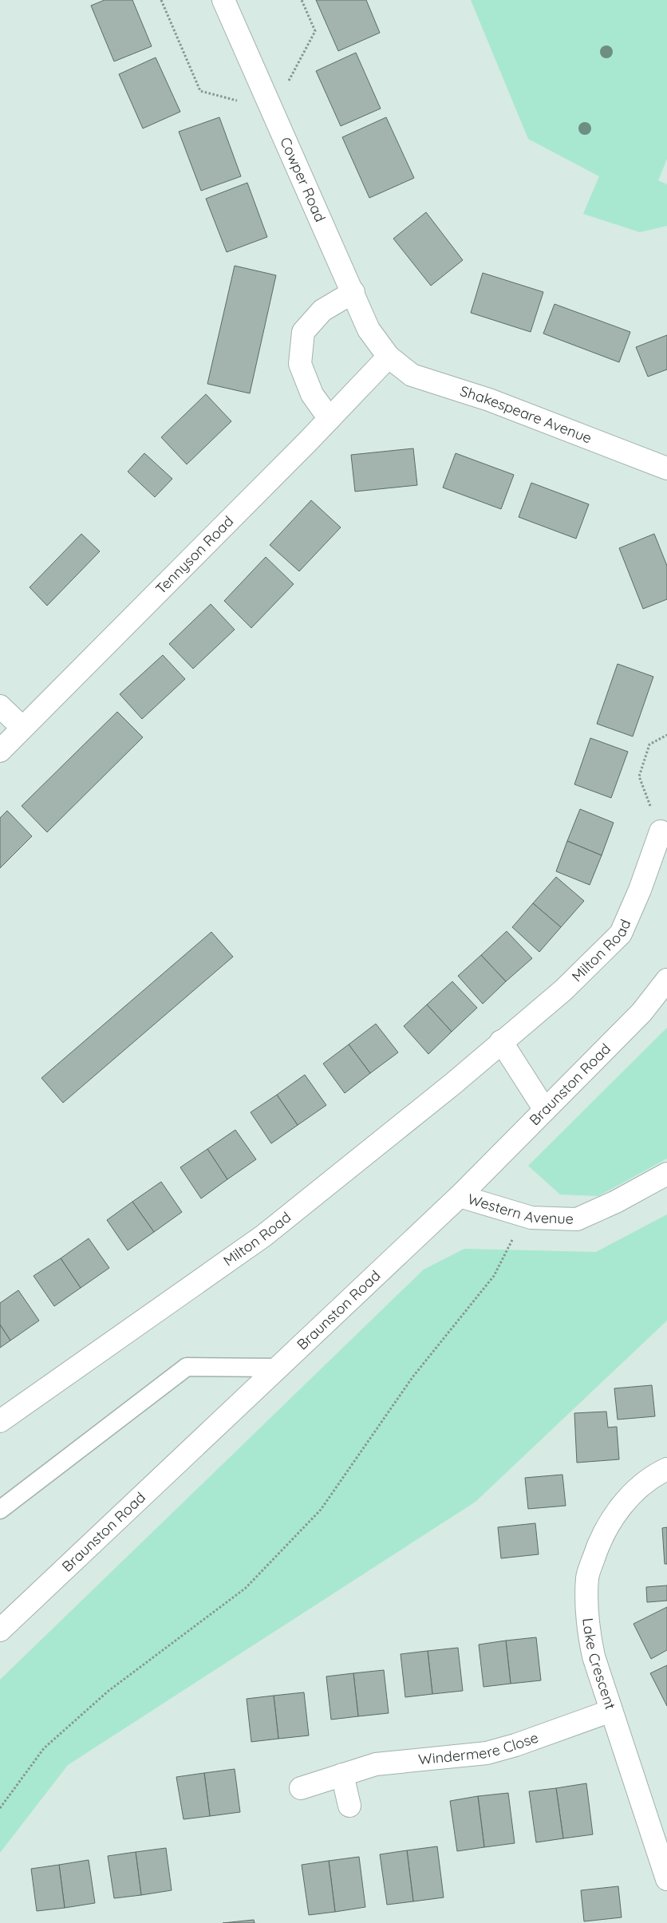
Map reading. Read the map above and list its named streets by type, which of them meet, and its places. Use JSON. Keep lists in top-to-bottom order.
{
  "streets": {
    "street": [
      "Cowper Road",
      "Shakespeare Avenue",
      "Tennyson Road",
      "Milton Road",
      "Braunston Road",
      "Western Avenue",
      "Lake Crescent",
      "Windermere Close"
    ]
  },
  "crossings": [
    ["Cowper Road", "Shakespeare Avenue"],
    ["Cowper Road", "Tennyson Road"],
    ["Shakespeare Avenue", "Tennyson Road"],
    ["Braunston Road", "Western Avenue"],
    ["Lake Crescent", "Windermere Close"]
  ]
}
